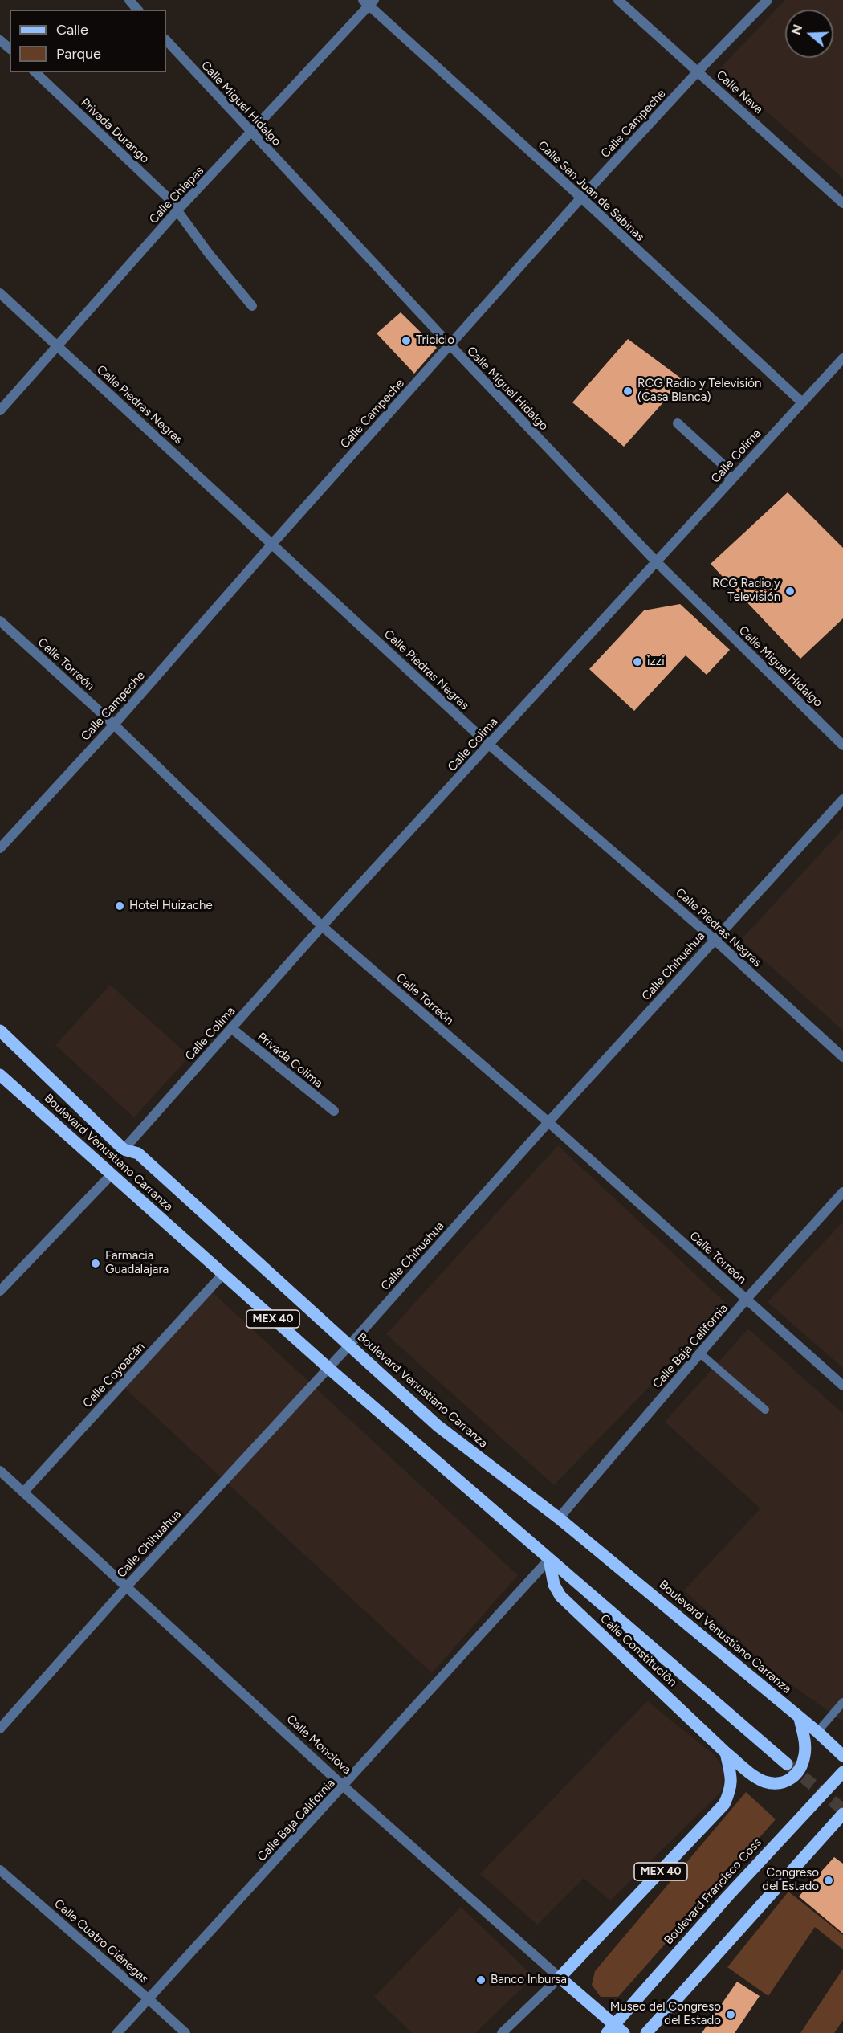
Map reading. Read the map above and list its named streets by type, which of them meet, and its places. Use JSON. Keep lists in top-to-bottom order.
{
  "streets": {
    "main road": [
      "Boulevard Venustiano Carranza",
      "MEX 40",
      "Calle Constituciôn",
      "Calle Monclova",
      "Boulevard Francisco Coss"
    ],
    "street": [
      "Calle Nava",
      "Calle Miguel Hidalgo",
      "Calle Campeche",
      "Privada Durango",
      "Calle San Juan de Sabinas",
      "Calle Chiapas",
      "Calle Piedras Negras",
      "Calle Colima",
      "Calle Torreón",
      "Calle Chihuahua",
      "Privada Colima",
      "Calle Baja California",
      "Calle Coyoacán",
      "Calle Cuatro Ciénegas"
    ]
  },
  "crossings": [
    ["Calle Nava", "Calle Campeche"],
    ["Calle Miguel Hidalgo", "Calle Campeche"],
    ["Calle Miguel Hidalgo", "Calle Chiapas"],
    ["Calle Miguel Hidalgo", "Calle Colima"],
    ["Calle Campeche", "Calle San Juan de Sabinas"],
    ["Calle Campeche", "Calle Piedras Negras"],
    ["Calle Campeche", "Calle Torreón"],
    ["Privada Durango", "Calle Chiapas"],
    ["Calle San Juan de Sabinas", "Calle Chiapas"],
    ["Calle San Juan de Sabinas", "Calle Colima"],
    ["Calle Chiapas", "Calle Piedras Negras"],
    ["Calle Piedras Negras", "Calle Colima"],
    ["Calle Piedras Negras", "Calle Chihuahua"],
    ["Calle Colima", "Calle Torreón"],
    ["Calle Colima", "Privada Colima"],
    ["Calle Colima", "Boulevard Venustiano Carranza"],
    ["Calle Torreón", "Calle Chihuahua"],
    ["Calle Torreón", "Calle Baja California"],
    ["Calle Chihuahua", "Boulevard Venustiano Carranza"],
    ["Calle Chihuahua", "Calle Monclova"],
    ["Boulevard Venustiano Carranza", "Calle Baja California"],
    ["Boulevard Venustiano Carranza", "Calle Coyoacán"],
    ["Boulevard Venustiano Carranza", "Calle Constituciôn"],
    ["MEX 40", "Calle Constituciôn"],
    ["MEX 40", "Calle Monclova"],
    ["Calle Baja California", "Calle Constituciôn"],
    ["Calle Baja California", "Calle Monclova"],
    ["Calle Baja California", "Calle Cuatro Ciénegas"],
    ["Calle Coyoacán", "Calle Monclova"],
    ["Calle Monclova", "Boulevard Francisco Coss"]
  ],
  "places": [
    "Triciclo",
    "RCG Radio y Televisión (Casa Blanca)",
    "RCG Radio y Televisión",
    "izzi",
    "Hotel Huizache",
    "Farmacia Guadalajara",
    "Congreso del Estado",
    "Banco Inbursa",
    "Museo del Congreso del Estado"
  ],
  "legend": ["Calle", "Parque"],
  "north": "left"
}
